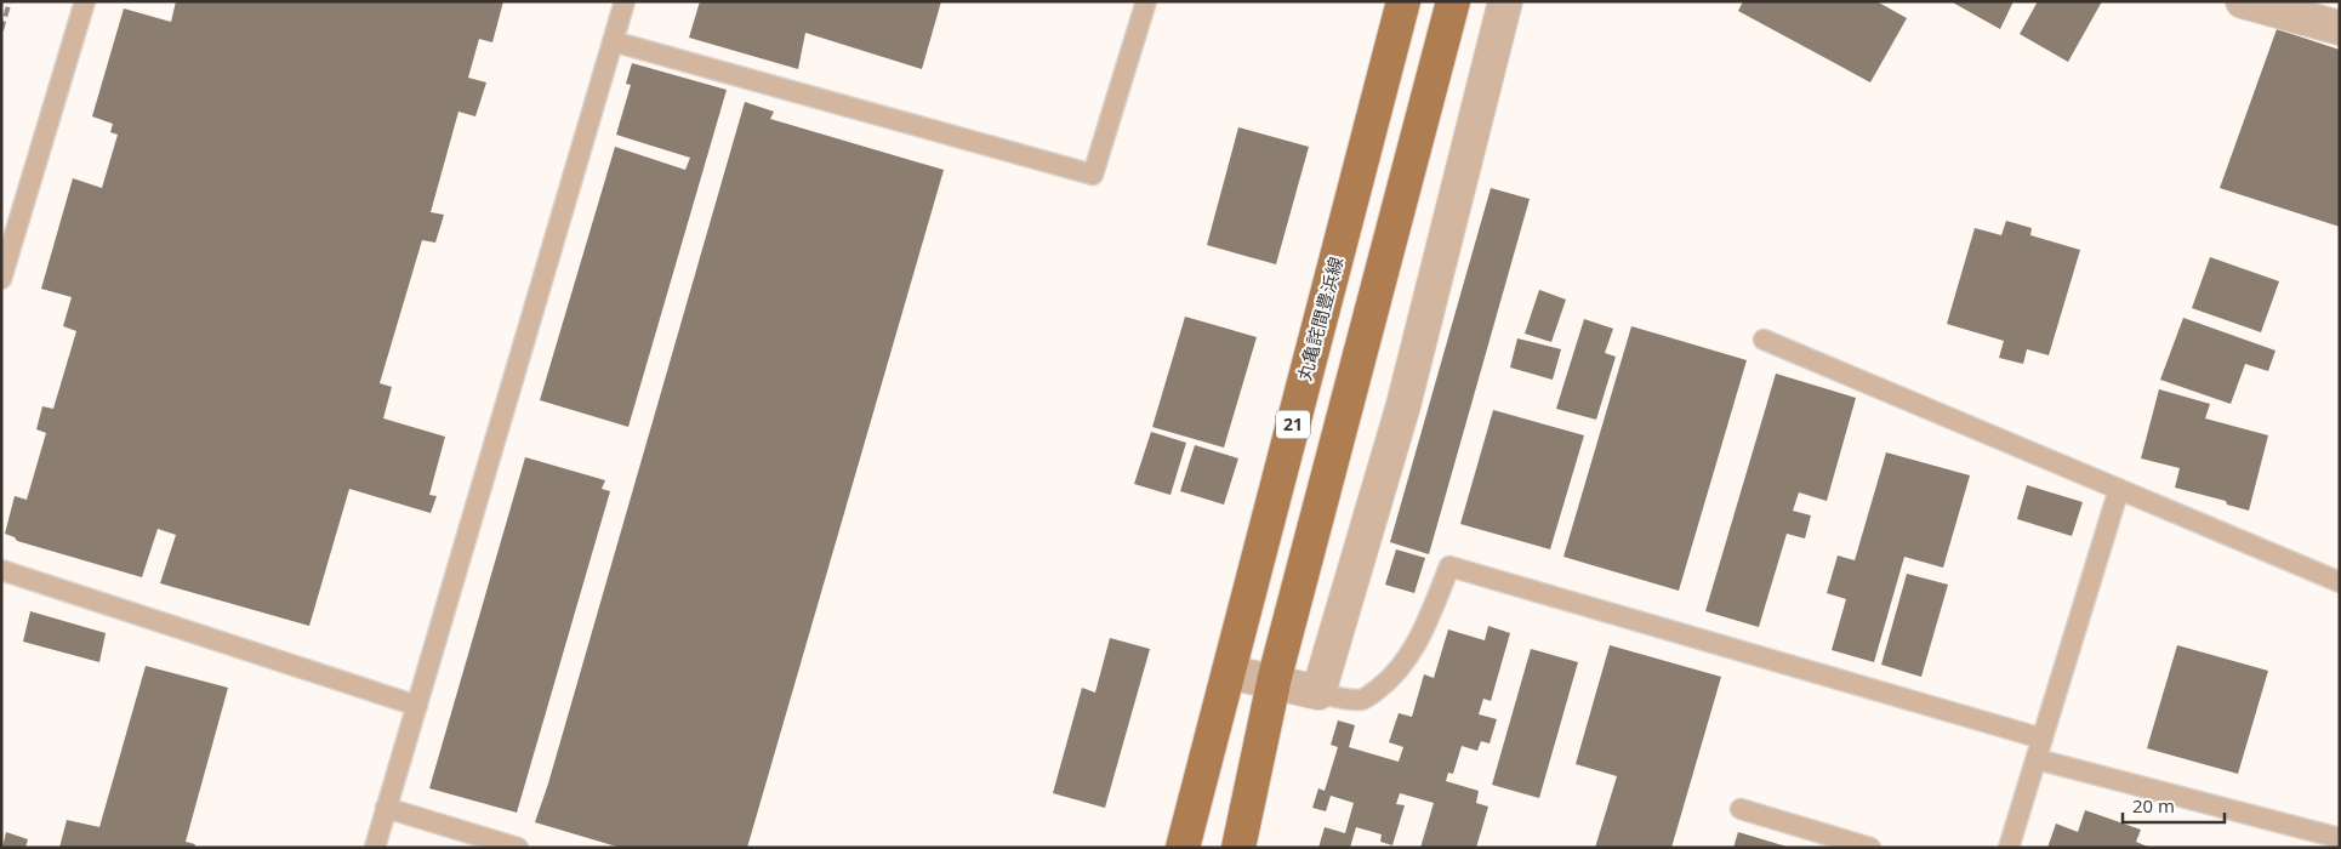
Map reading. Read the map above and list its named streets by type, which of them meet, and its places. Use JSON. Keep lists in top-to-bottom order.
{
  "streets": {
    "main road": ["丸亀詫間豊浜線", "21"]
  },
  "scale_bar": "20 m"
}
